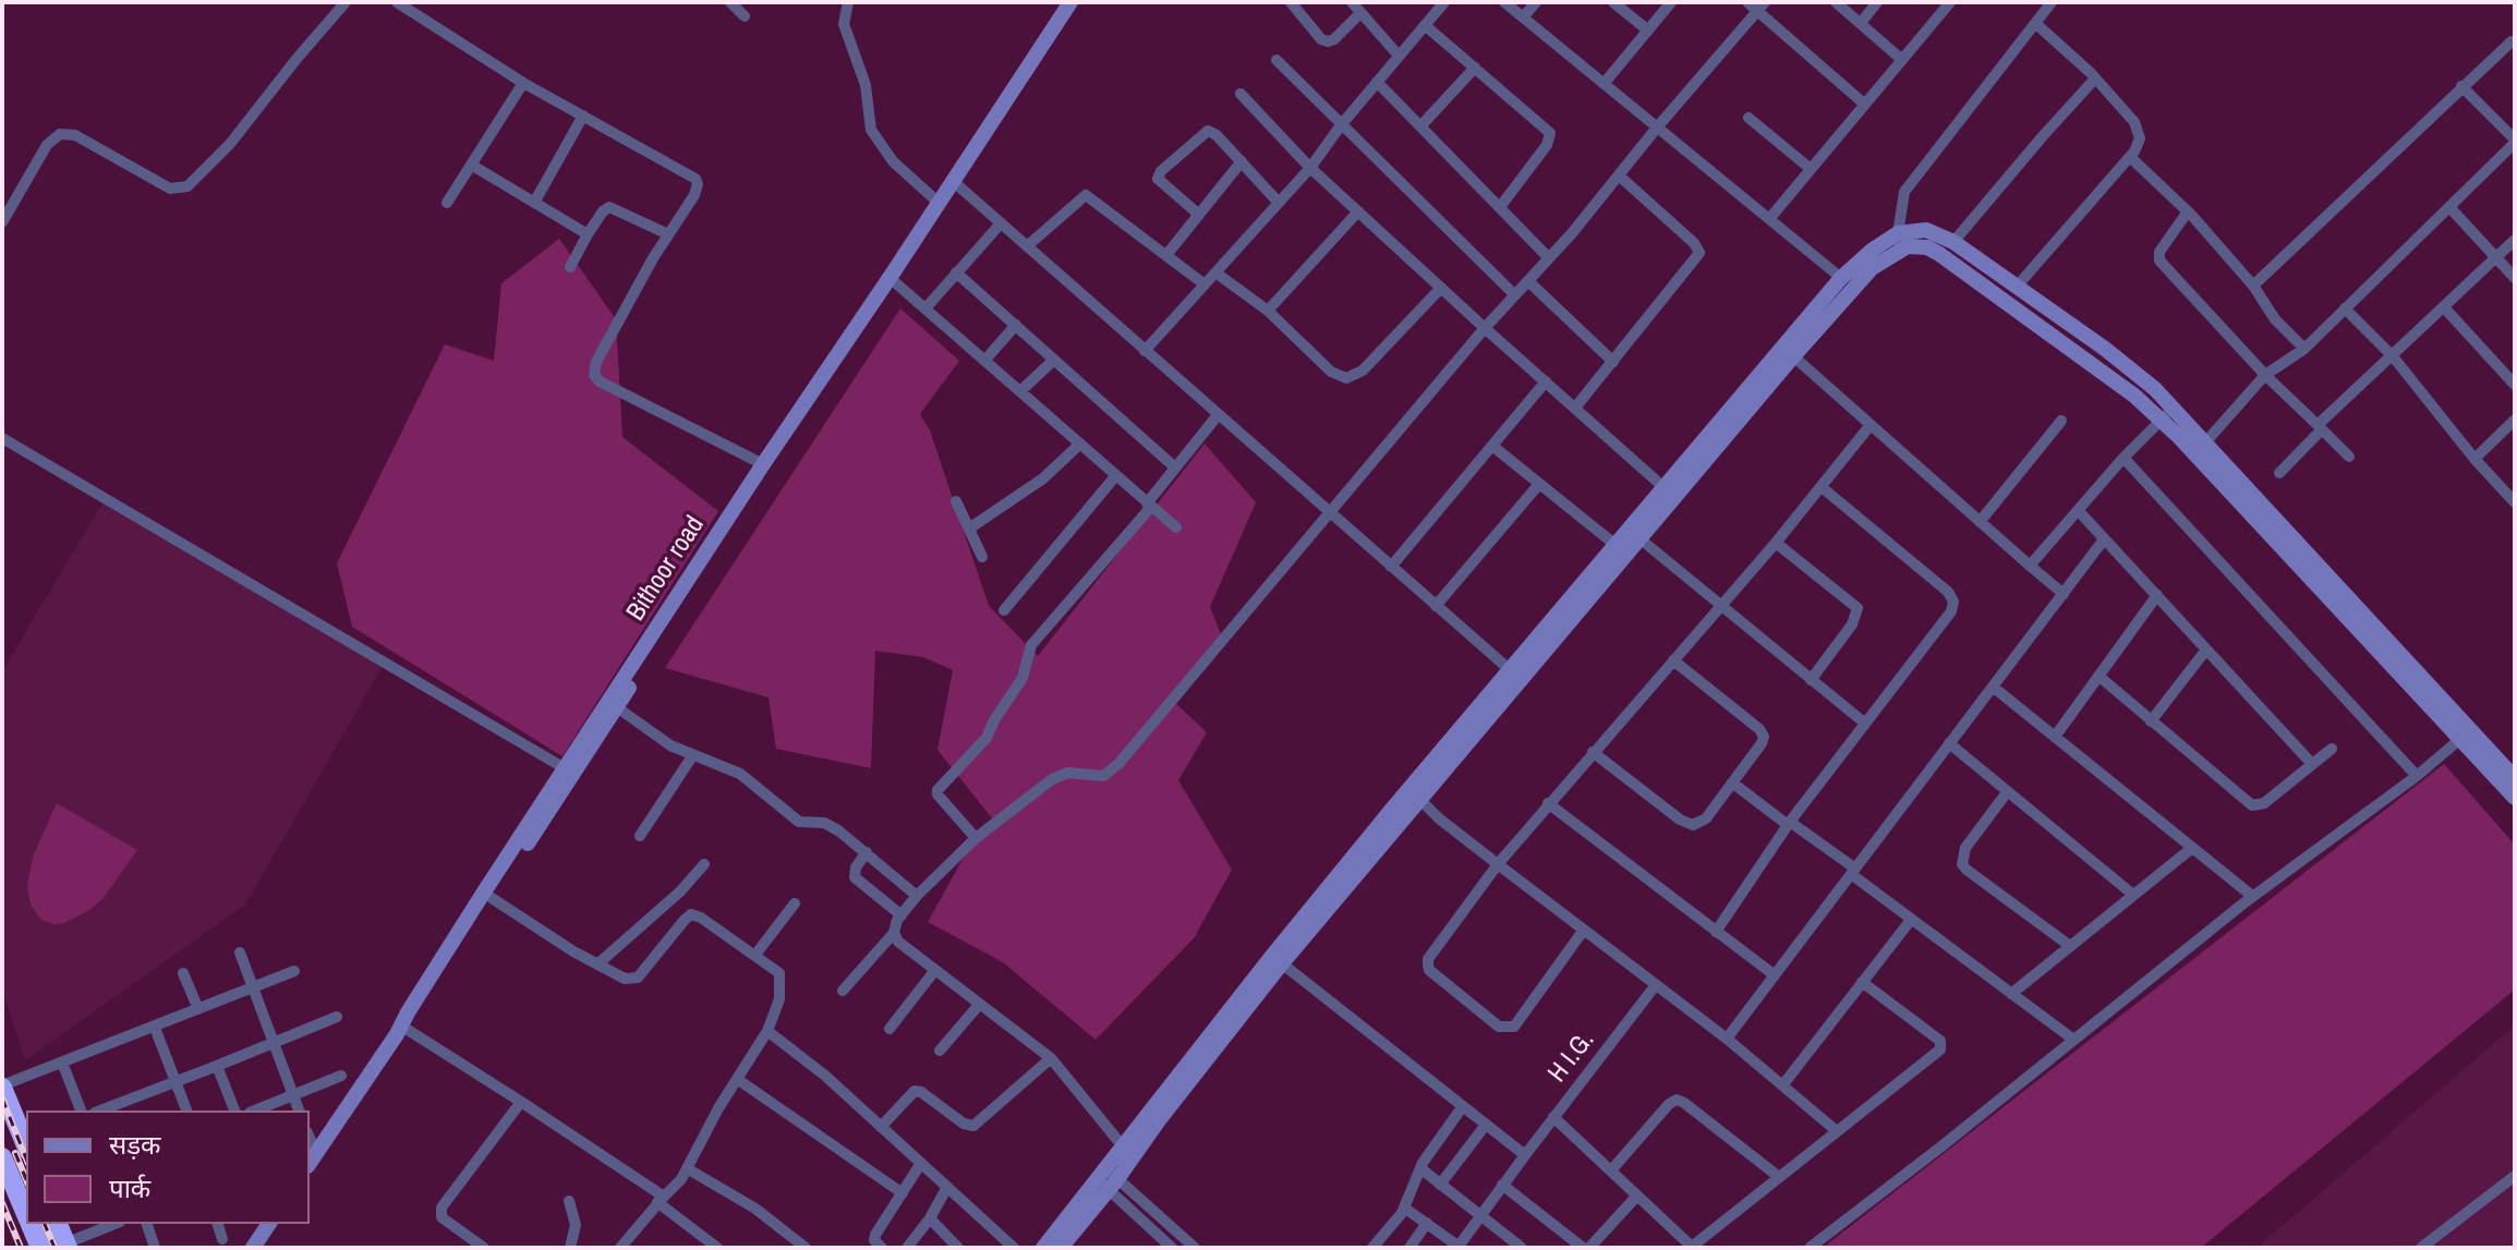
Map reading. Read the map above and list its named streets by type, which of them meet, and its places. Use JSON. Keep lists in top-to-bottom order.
{
  "streets": {
    "street": ["Bithoor road", "H I.G."]
  },
  "legend": ["सड़क", "पार्क"]
}
